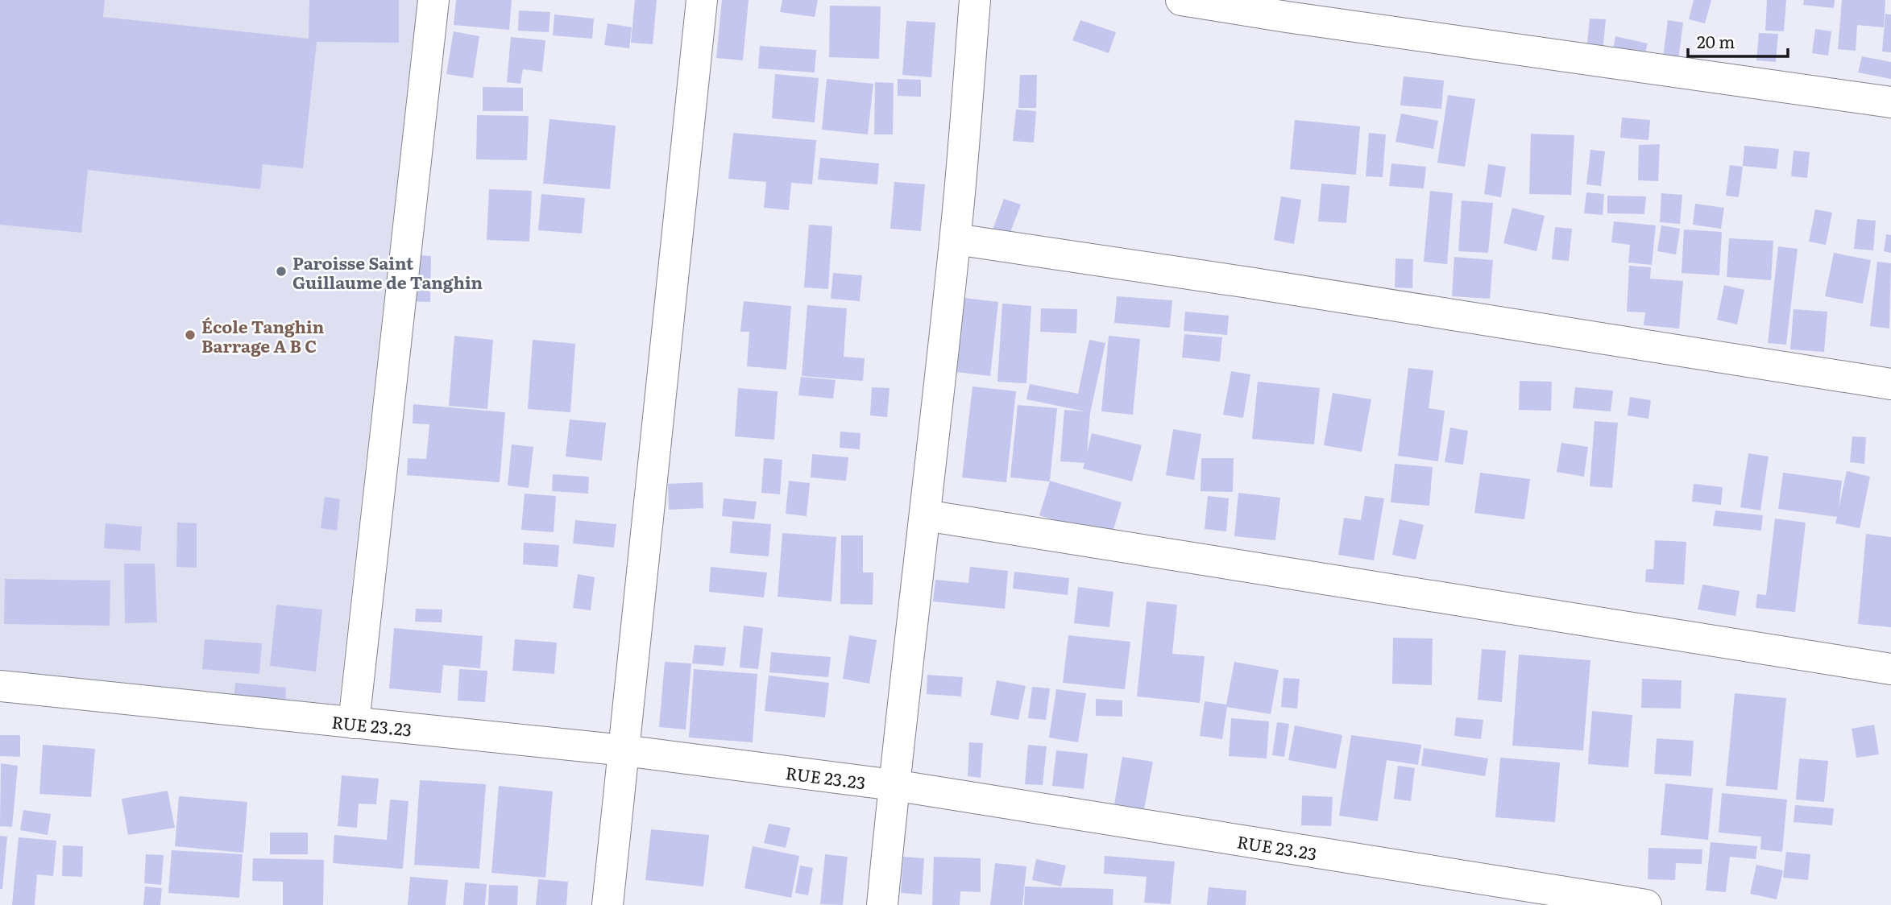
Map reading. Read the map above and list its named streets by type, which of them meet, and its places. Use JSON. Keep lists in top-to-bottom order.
{
  "streets": {
    "street": ["RUE 23.23"]
  },
  "places": ["Paroisse Saint Guillaume de Tanghin", "École Tanghin Barrage A B C"],
  "scale_bar": "20 m"
}
